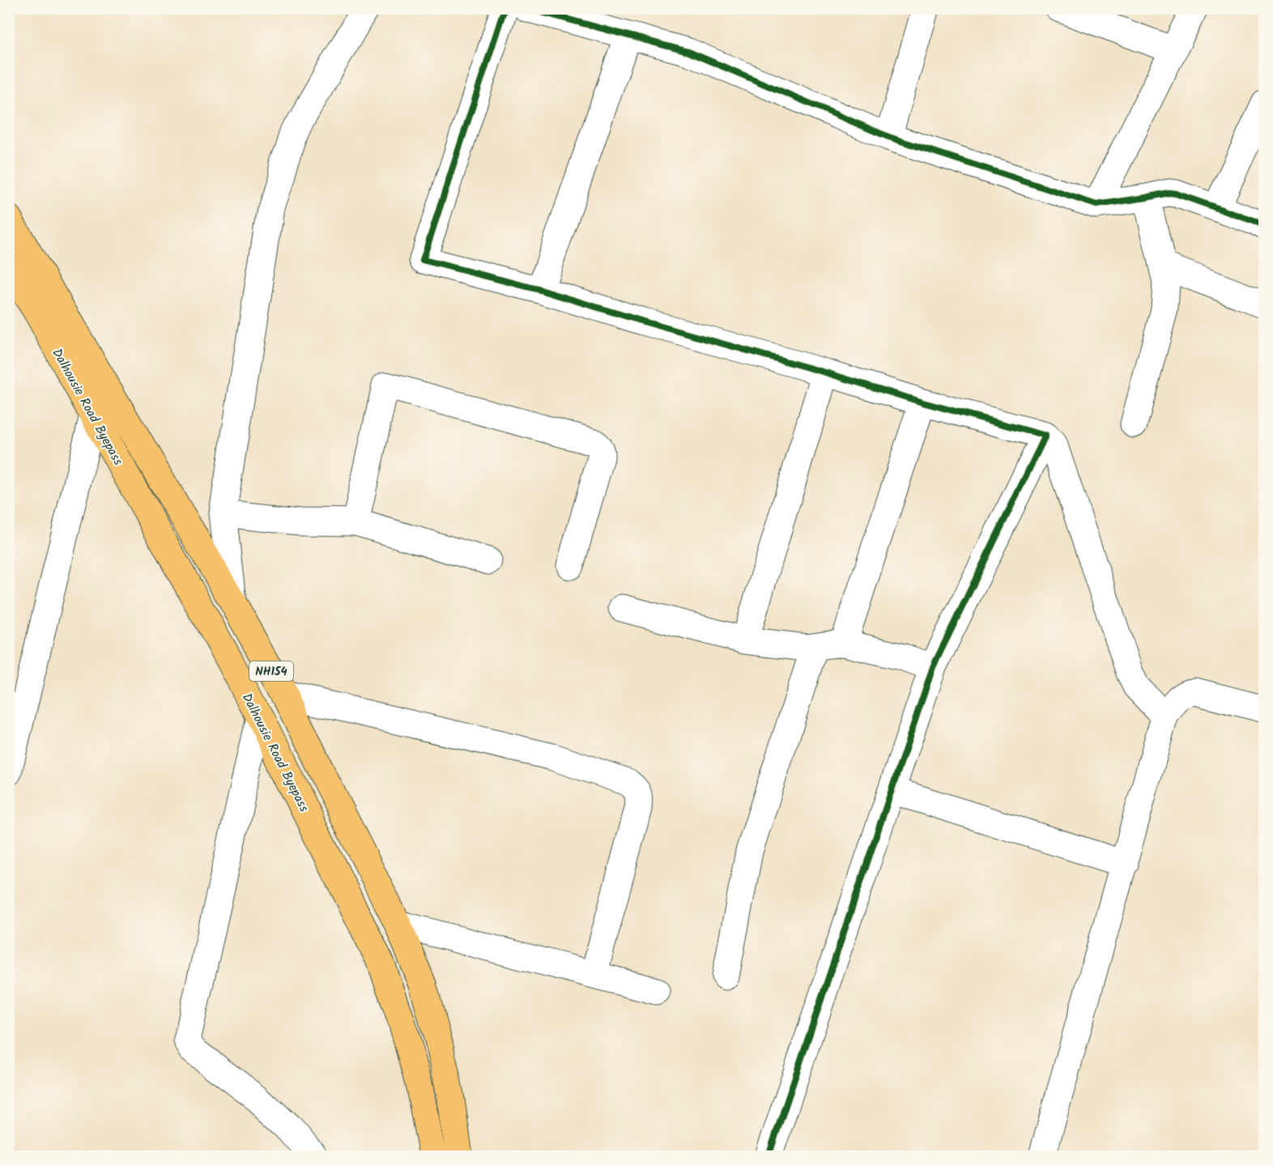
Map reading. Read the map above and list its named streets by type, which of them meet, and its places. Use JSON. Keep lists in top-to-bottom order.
{
  "streets": {
    "highway": ["Dalhousie Road Byepass", "NH154"]
  }
}
